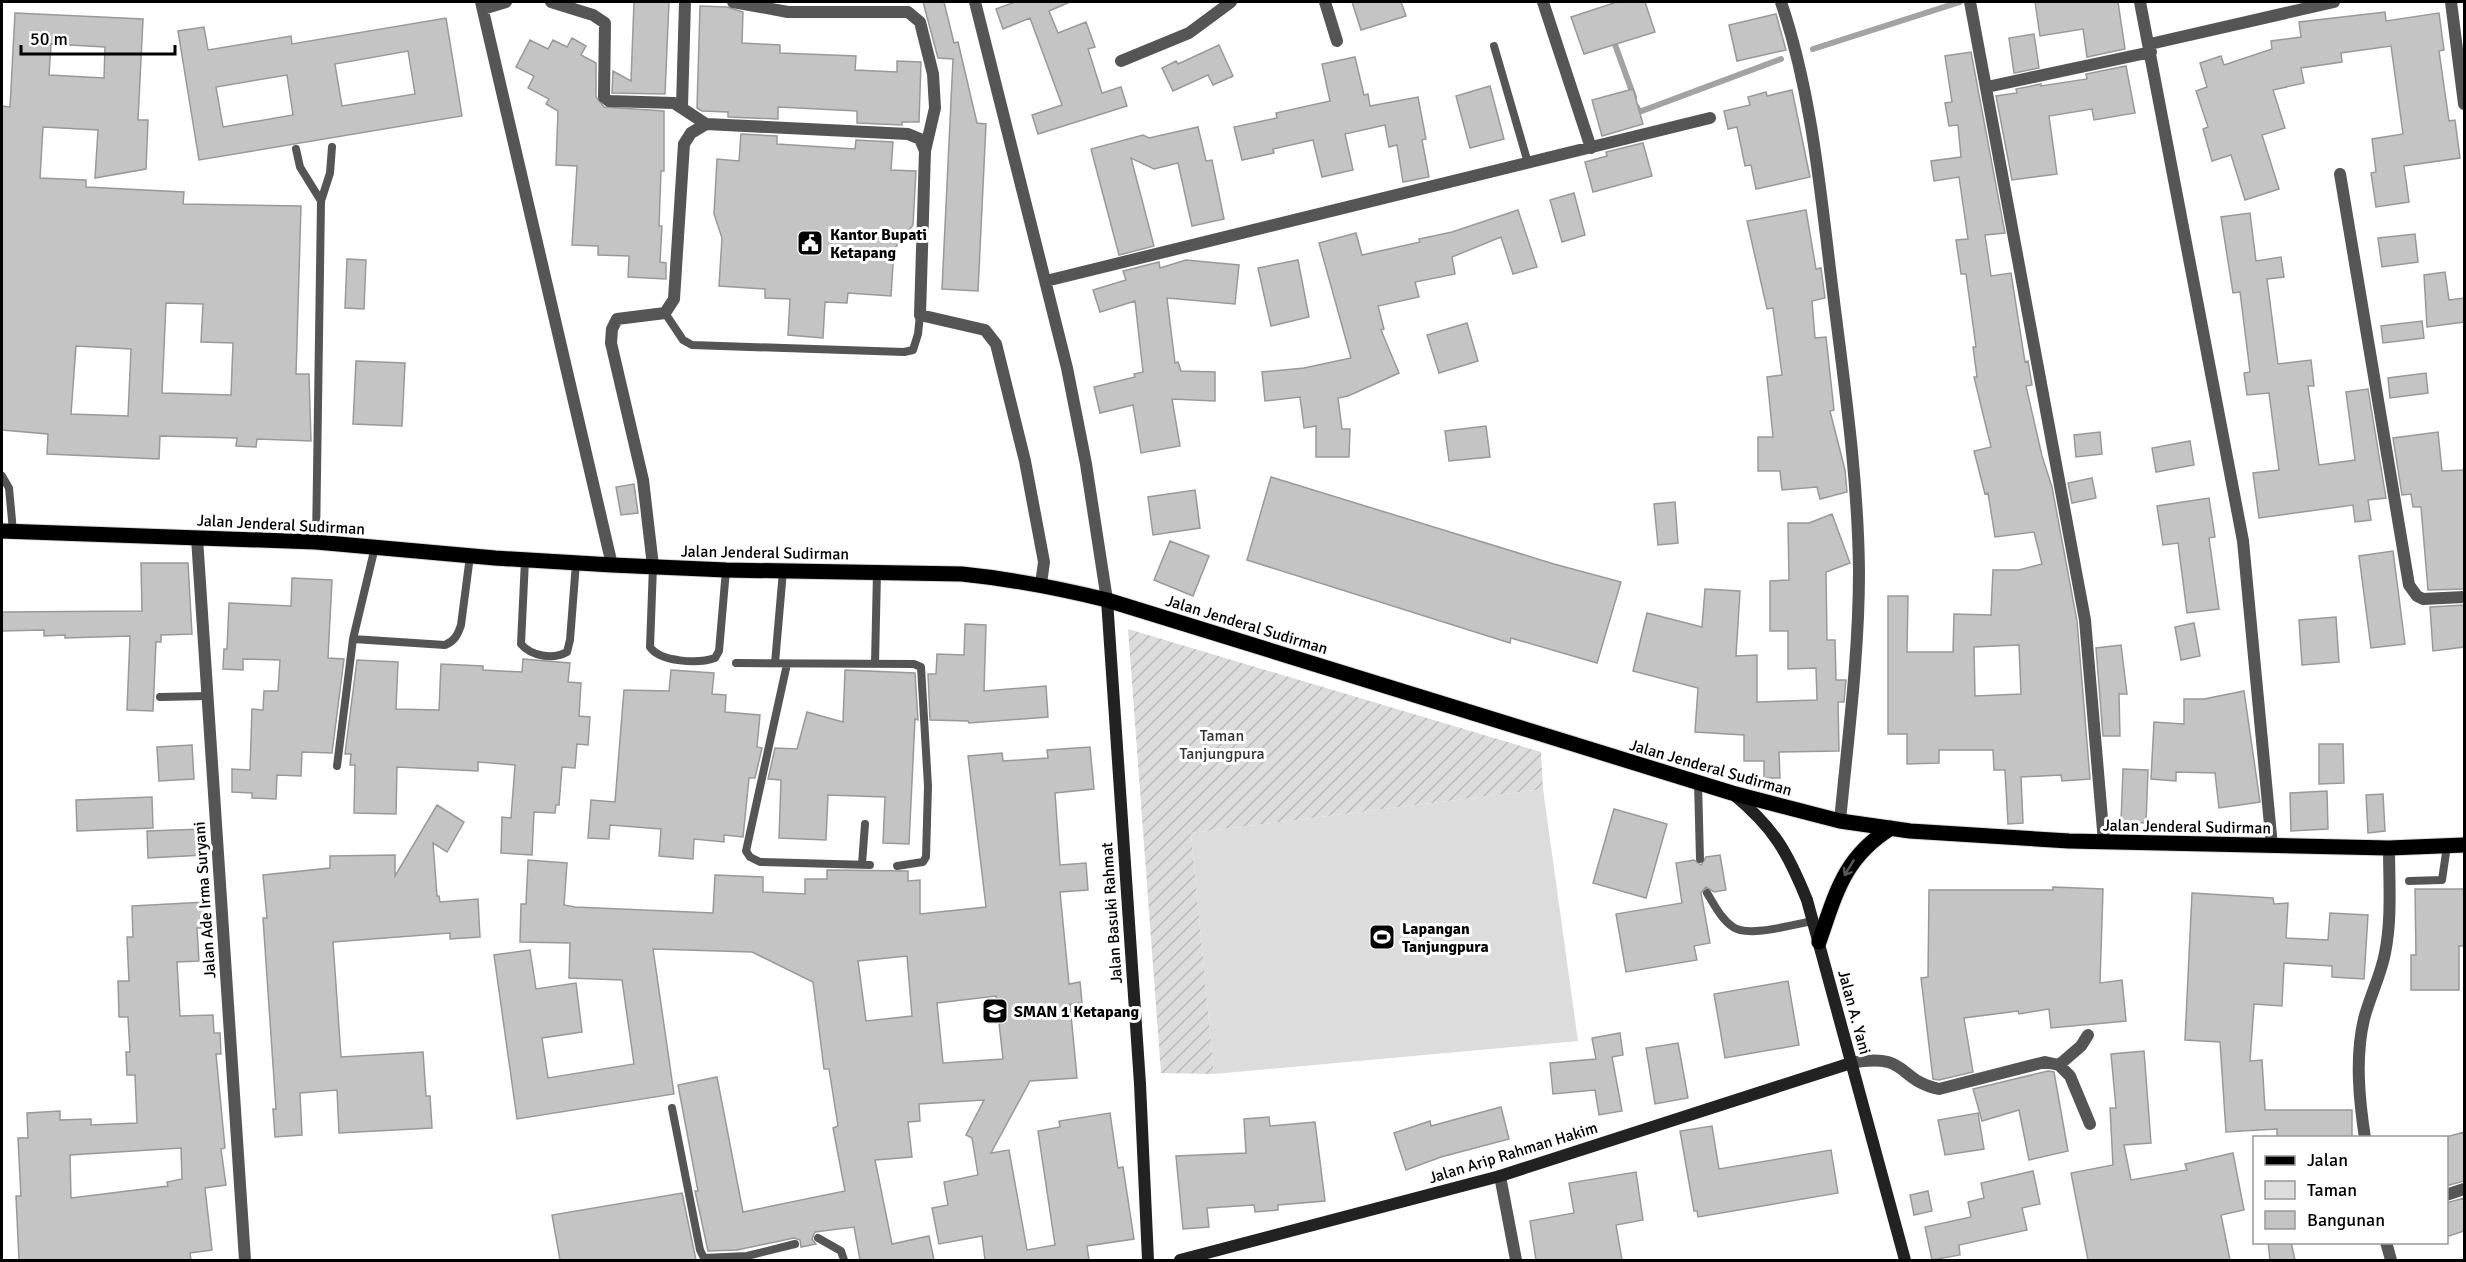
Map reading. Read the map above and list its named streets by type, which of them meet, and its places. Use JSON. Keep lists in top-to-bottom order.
{
  "streets": {
    "main road": ["Jalan Jenderal Sudirman"],
    "street": [
      "Jalan Ade Irma Suryani",
      "Jalan Basuki Rahmat",
      "Jalan A. Yani",
      "Jalan Arip Rahman Hakim"
    ]
  },
  "crossings": [
    ["Jalan Jenderal Sudirman", "Jalan Ade Irma Suryani"],
    ["Jalan Jenderal Sudirman", "Jalan Basuki Rahmat"],
    ["Jalan Jenderal Sudirman", "Jalan A. Yani"],
    ["Jalan A. Yani", "Jalan Arip Rahman Hakim"]
  ],
  "parks": ["Taman Tanjungpura"],
  "places": {
    "public building": ["Kantor Bupati Ketapang"],
    "sports": ["Lapangan Tanjungpura"],
    "school or university": ["SMAN 1 Ketapang"]
  },
  "legend": ["Jalan", "Taman", "Bangunan"],
  "scale_bar": "50 m"
}
